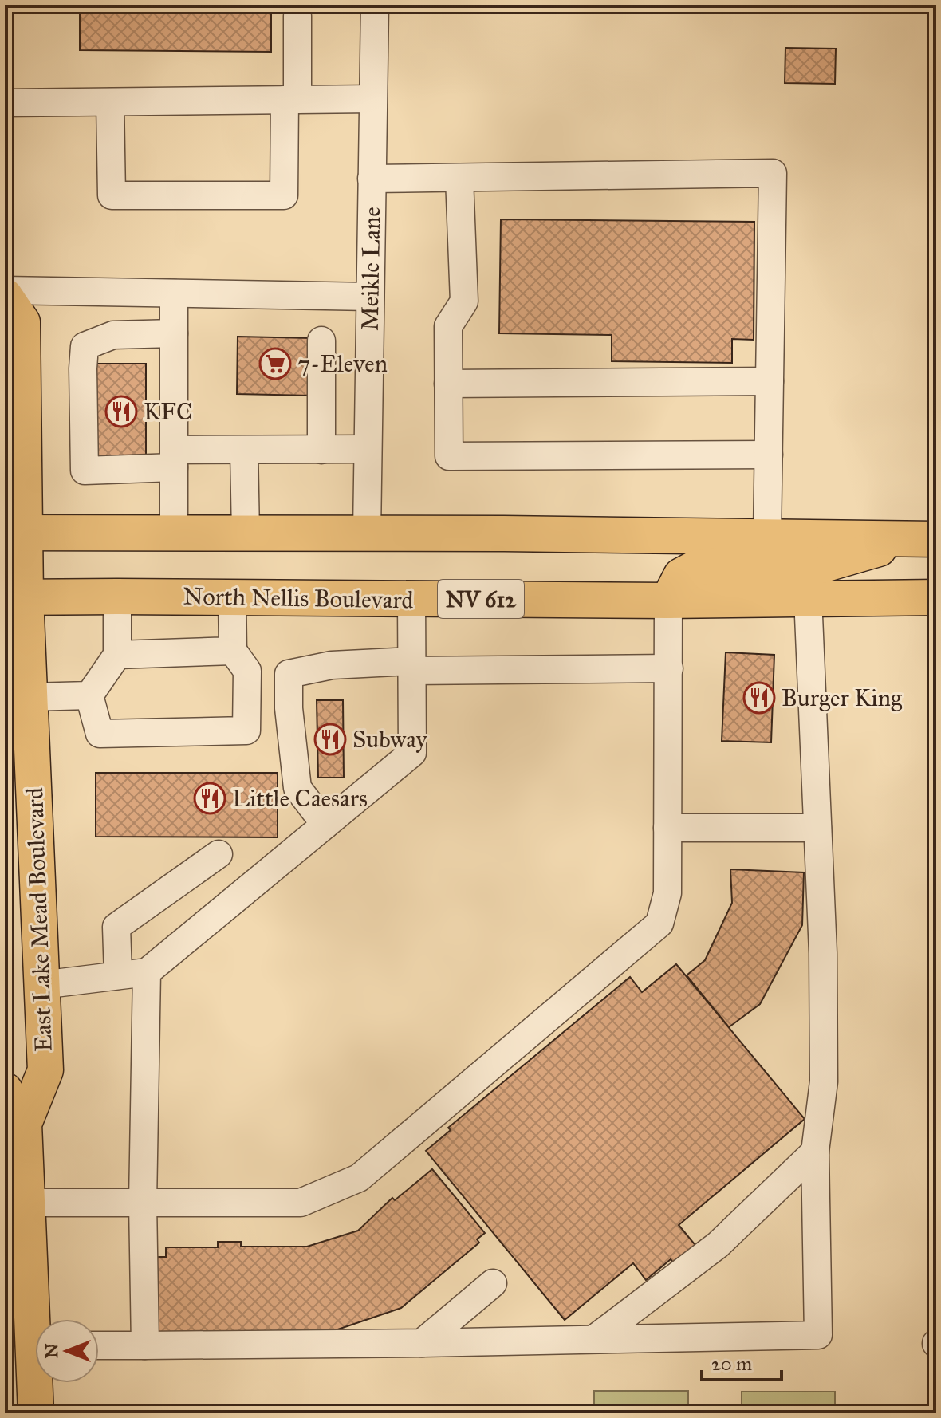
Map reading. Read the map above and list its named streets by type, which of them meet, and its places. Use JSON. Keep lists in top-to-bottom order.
{
  "streets": {
    "main road": ["North Nellis Boulevard", "NV 612", "East Lake Mead Boulevard"],
    "street": ["Meikle Lane"]
  },
  "crossings": [
    ["North Nellis Boulevard", "East Lake Mead Boulevard"]
  ],
  "places": {
    "supermarket": ["7-Eleven"],
    "restaurant": [
      "KFC",
      "Burger King",
      "Subway",
      "Little Caesars"
    ]
  },
  "scale_bar": "20 m",
  "north": "left"
}
